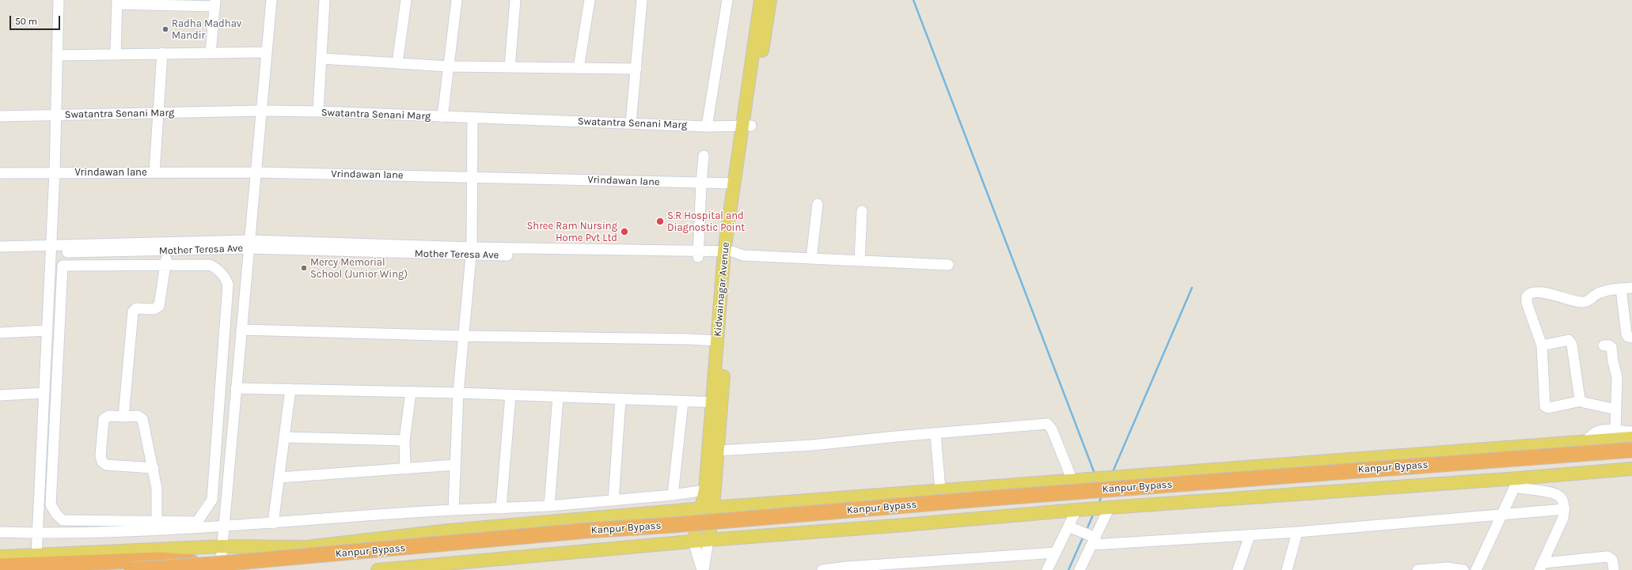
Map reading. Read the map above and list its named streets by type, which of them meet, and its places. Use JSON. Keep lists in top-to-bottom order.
{
  "streets": {
    "highway": ["Kanpur Bypass"],
    "main road": ["Kidwainagar Avenue"],
    "street": ["Swatantra Senani Marg", "Vrindawan lane"]
  },
  "crossings": [
    ["Swatantra Senani Marg", "Kidwainagar Avenue"],
    ["Vrindawan lane", "Kidwainagar Avenue"]
  ],
  "places": [
    "Radha Madhav Mandir",
    "S.R Hospital and Diagnostic Point",
    "Shree Ram Nursing Home Pvt Ltd",
    "Mercy Memorial School (Junior Wing)"
  ],
  "scale_bar": "50 m"
}
